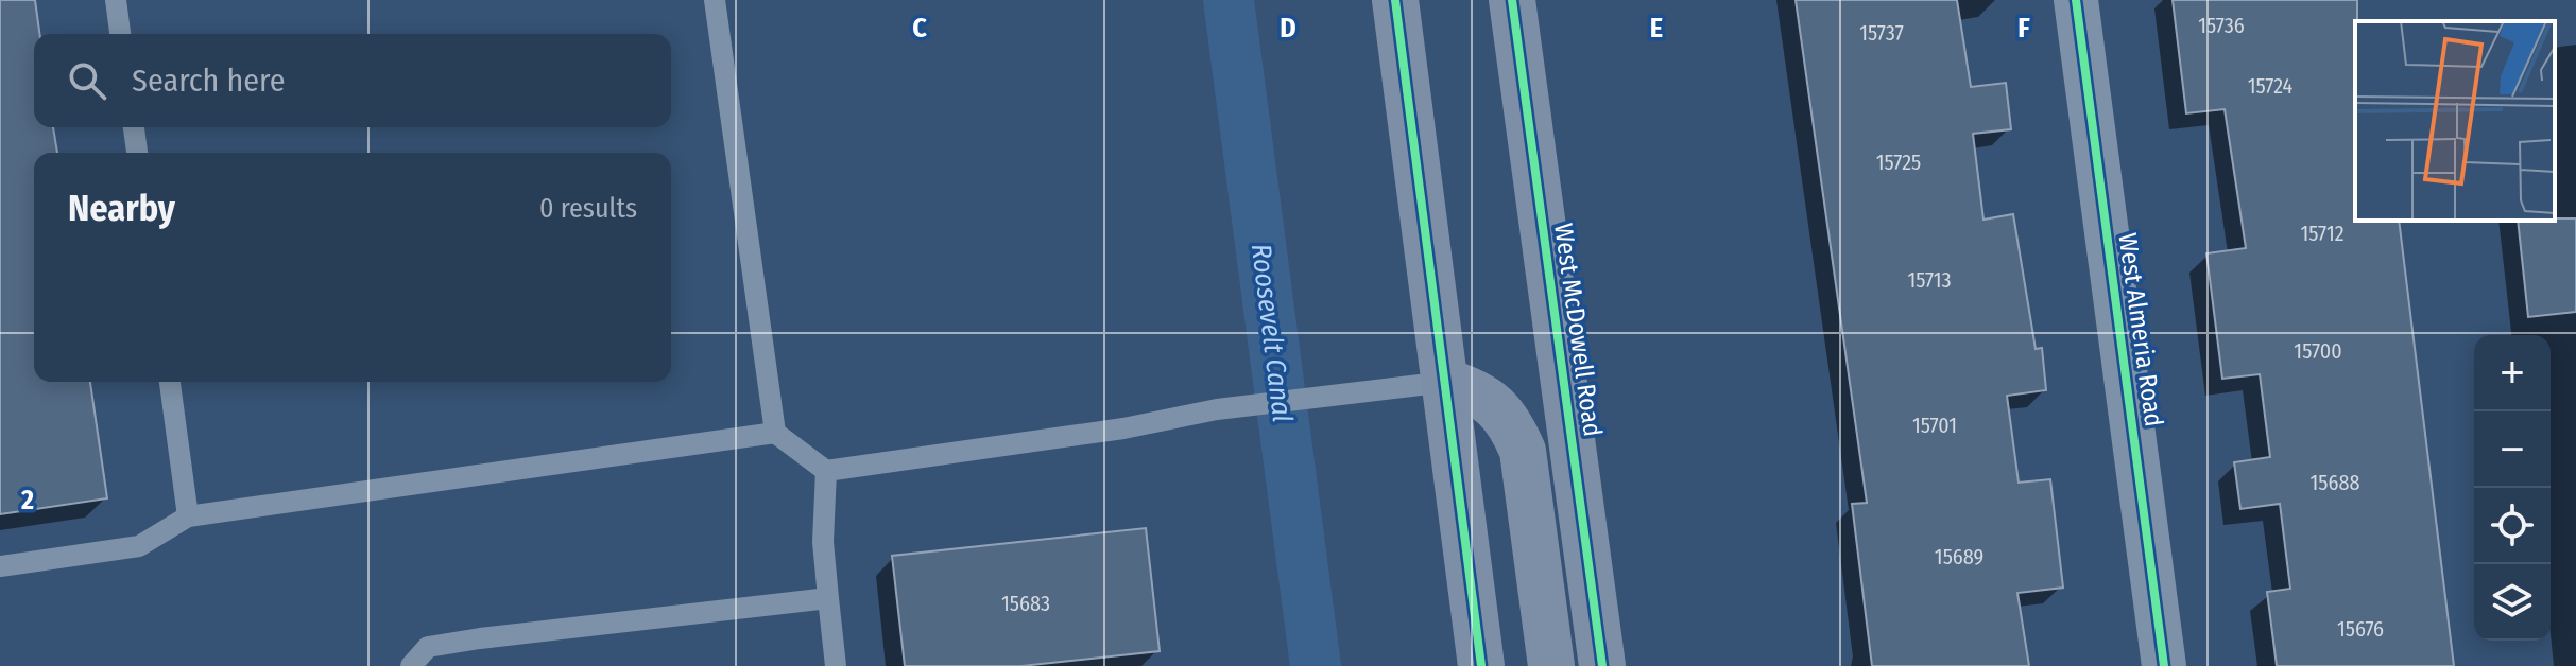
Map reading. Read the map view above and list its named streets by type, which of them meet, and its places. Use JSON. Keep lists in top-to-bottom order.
{
  "streets": {
    "main road": ["West McDowell Road"],
    "street": ["West Almeria Road"]
  },
  "water": ["Roosevelt Canal"],
  "house_numbers": [
    "15736",
    "15737",
    "15724",
    "15725",
    "15712",
    "15713",
    "15700",
    "15701",
    "15688",
    "15689",
    "15683",
    "15676"
  ],
  "page": {
    "search": "Search here",
    "heading": ["Nearby", "0 results"],
    "map_buttons": ["+", "−"]
  },
  "grid": {
    "columns": [
      "C",
      "D",
      "E",
      "F"
    ],
    "rows": ["2"]
  }
}
